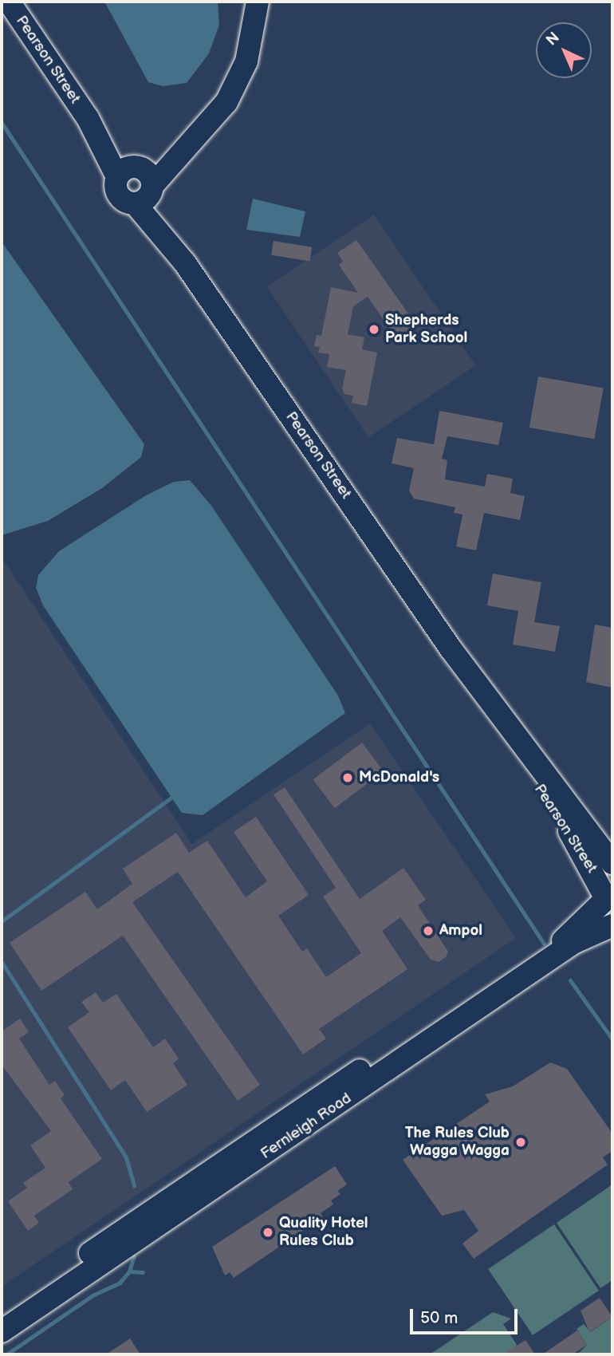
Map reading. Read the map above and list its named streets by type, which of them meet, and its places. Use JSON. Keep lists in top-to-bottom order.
{
  "streets": {
    "street": ["Pearson Street", "Fernleigh Road"]
  },
  "crossings": [
    ["Pearson Street", "Fernleigh Road"]
  ],
  "places": [
    "Shepherds Park School",
    "McDonald's",
    "Ampol",
    "The Rules Club Wagga Wagga",
    "Quality Hotel Rules Club"
  ],
  "scale_bar": "50 m",
  "north": "top left"
}
